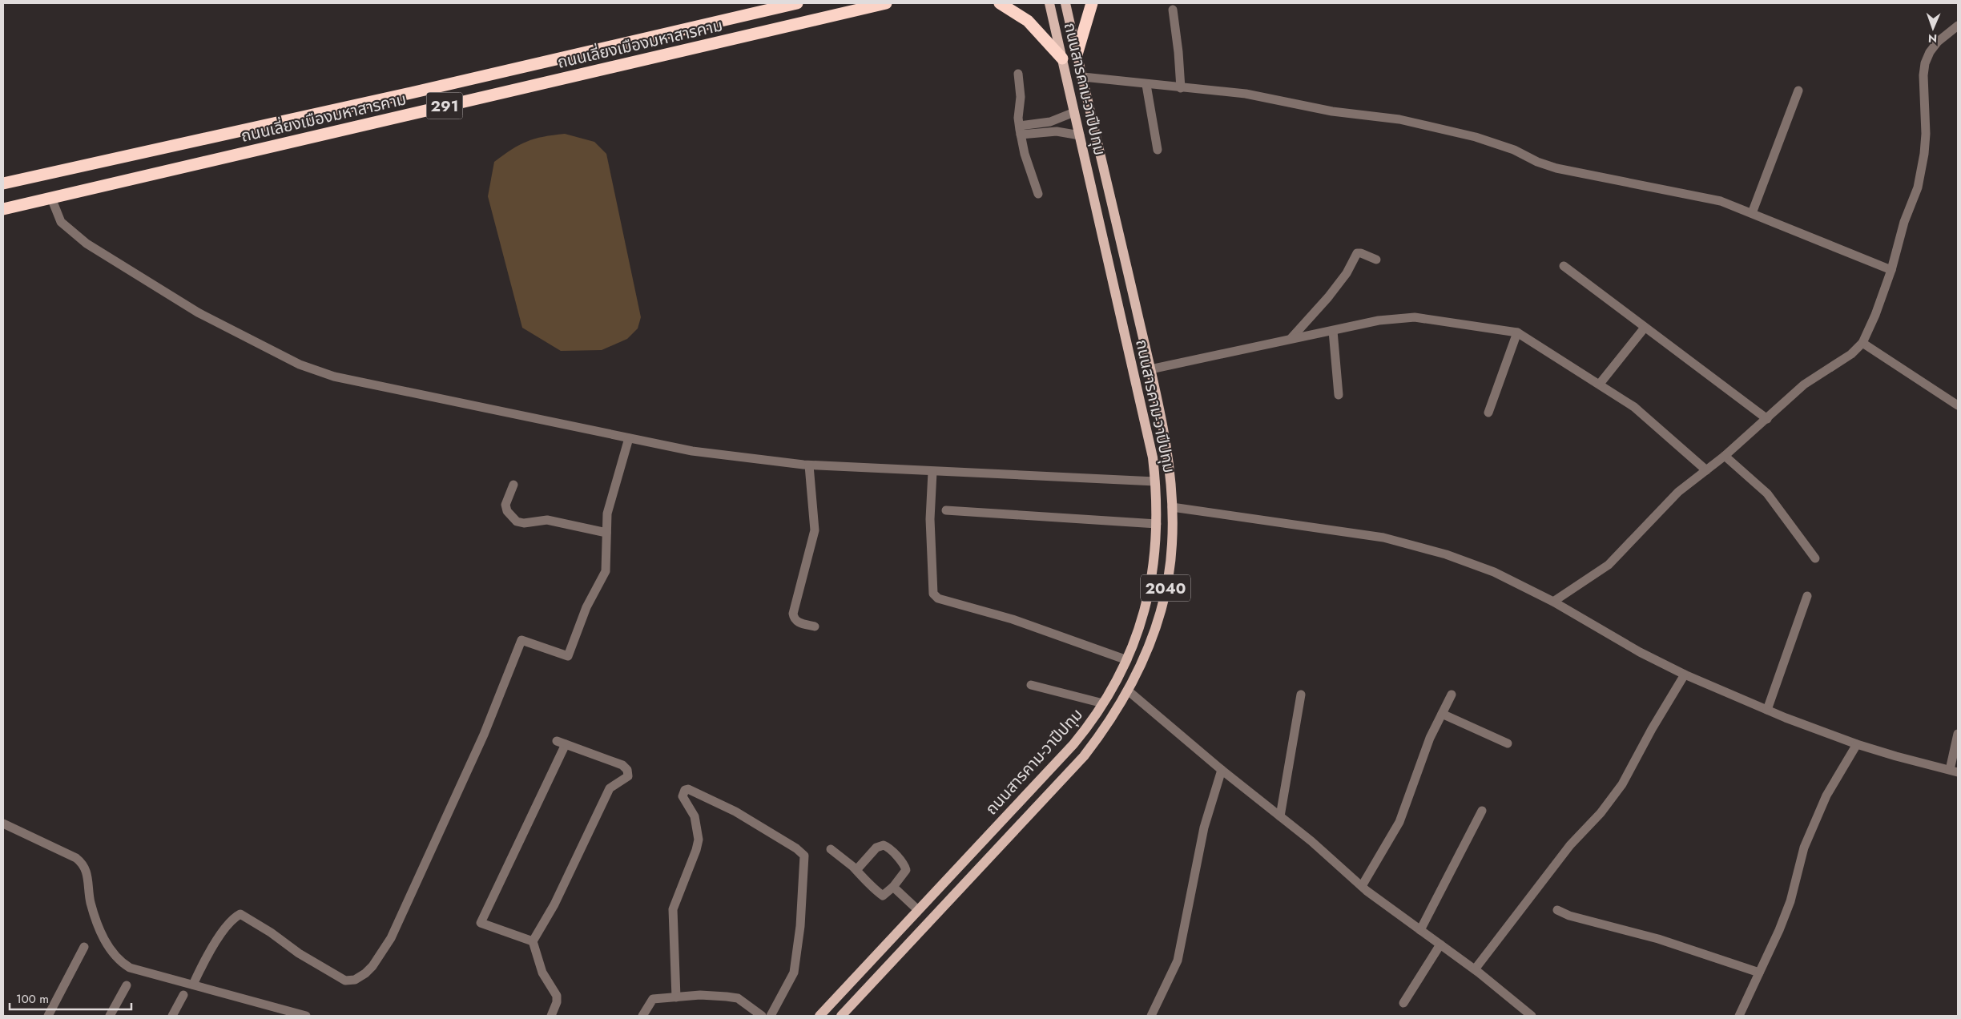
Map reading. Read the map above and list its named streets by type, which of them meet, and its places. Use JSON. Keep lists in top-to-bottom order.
{
  "streets": {
    "highway": ["ถนนเลี่ยงเมืองมหาสารคาม", "291"],
    "main road": ["ถนนสารคาม-วาปีปทุม", "2040"]
  },
  "scale_bar": "100 m",
  "north": "bottom"
}
